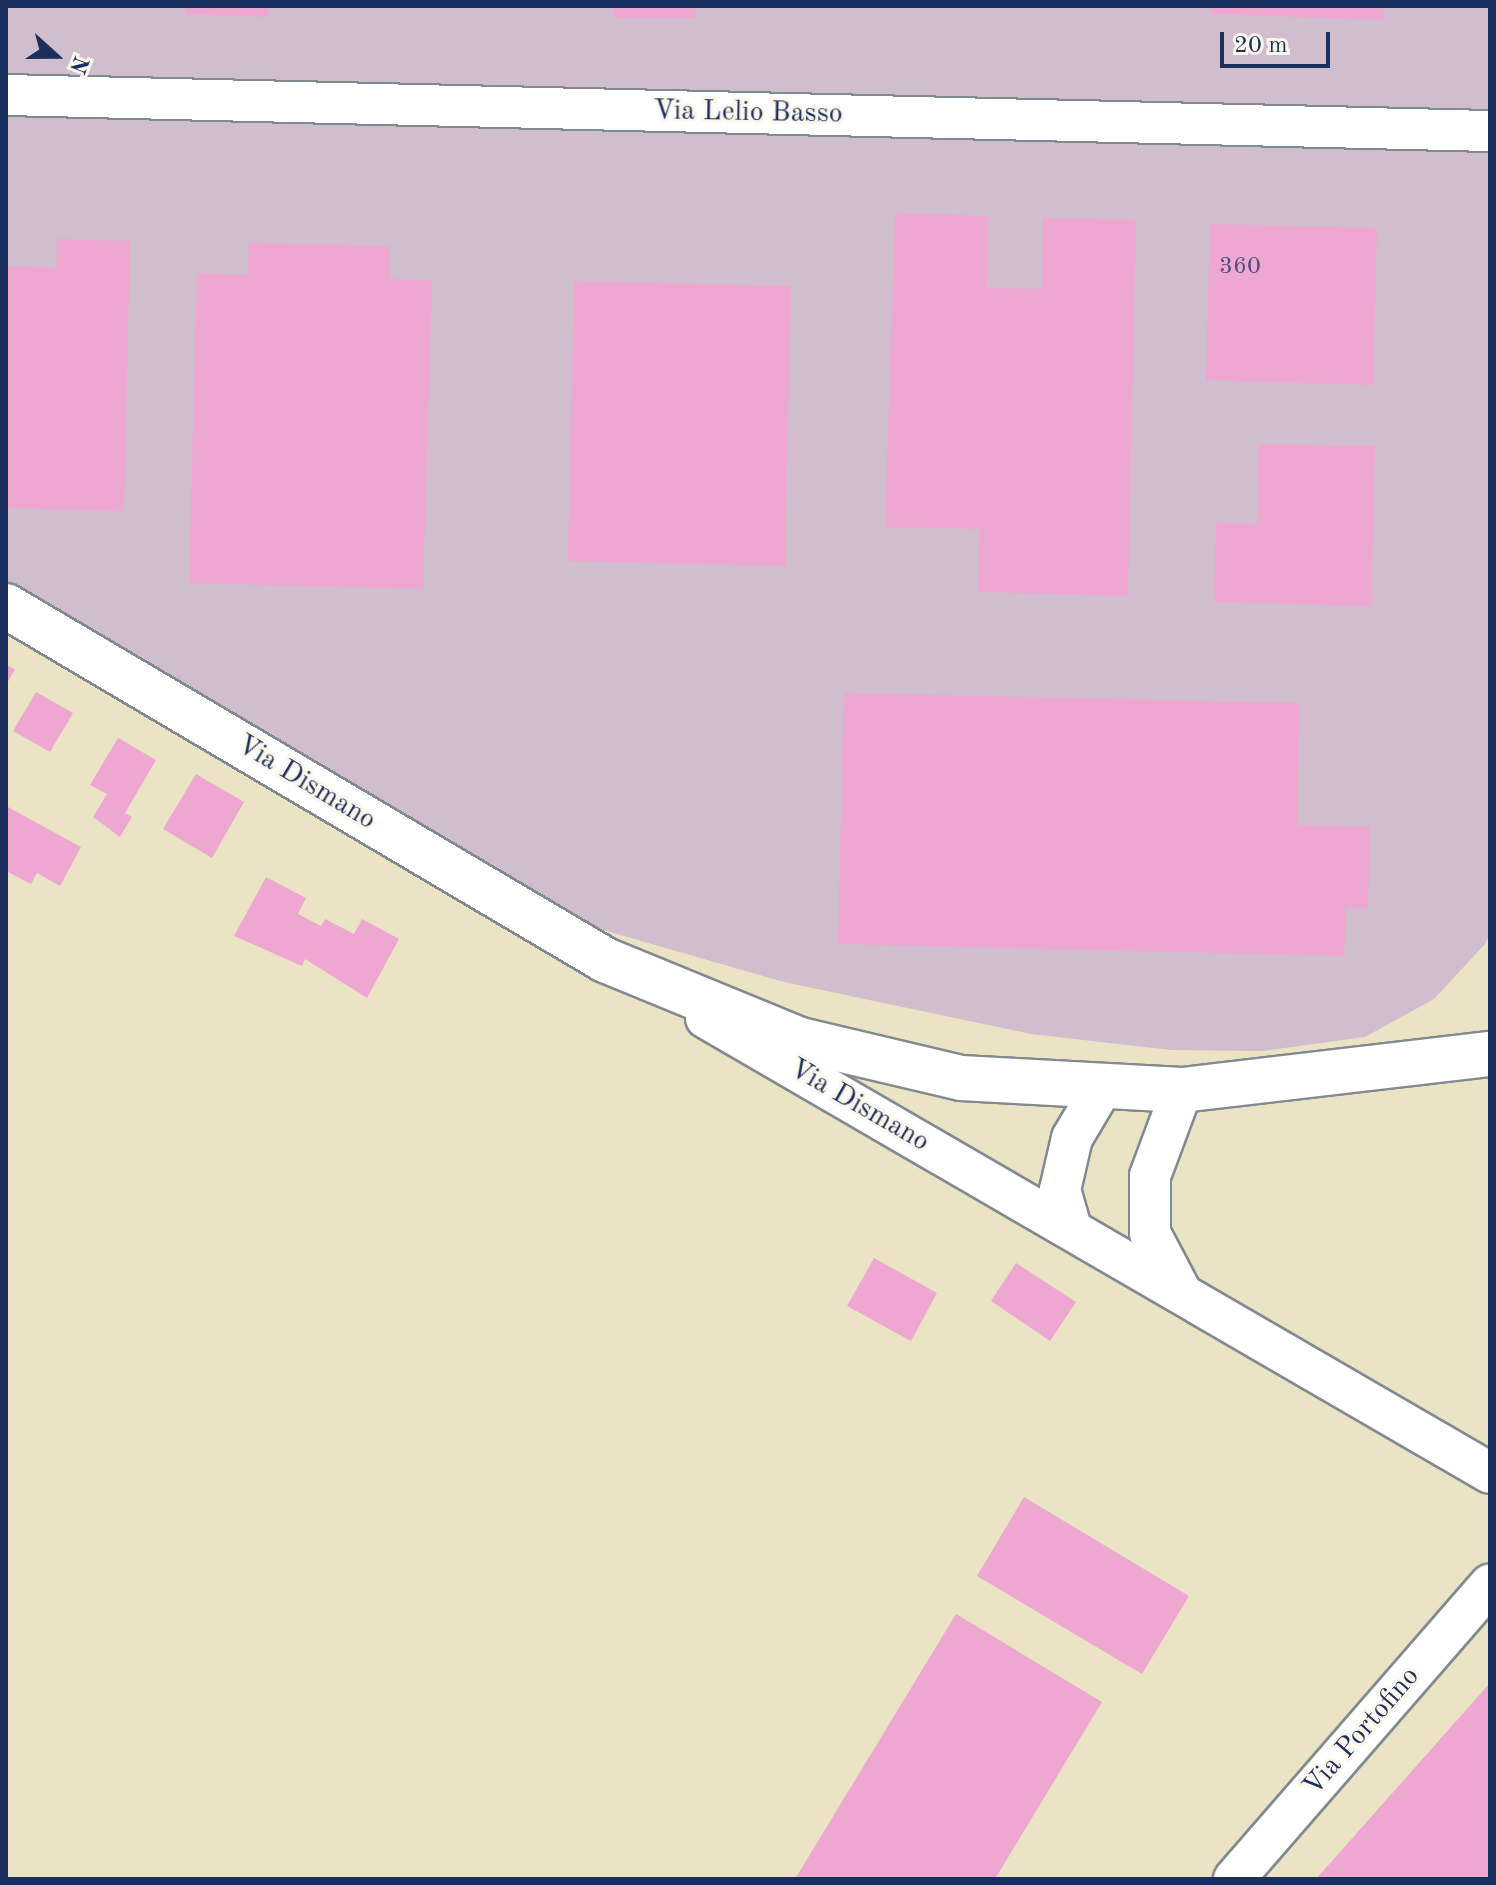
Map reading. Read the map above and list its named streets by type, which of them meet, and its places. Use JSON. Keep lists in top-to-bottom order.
{
  "streets": {
    "main road": ["Via Dismano"],
    "street": ["Via Lelio Basso", "Via Portofino"]
  },
  "house_numbers": ["360"],
  "scale_bar": "20 m",
  "north": "right"
}
